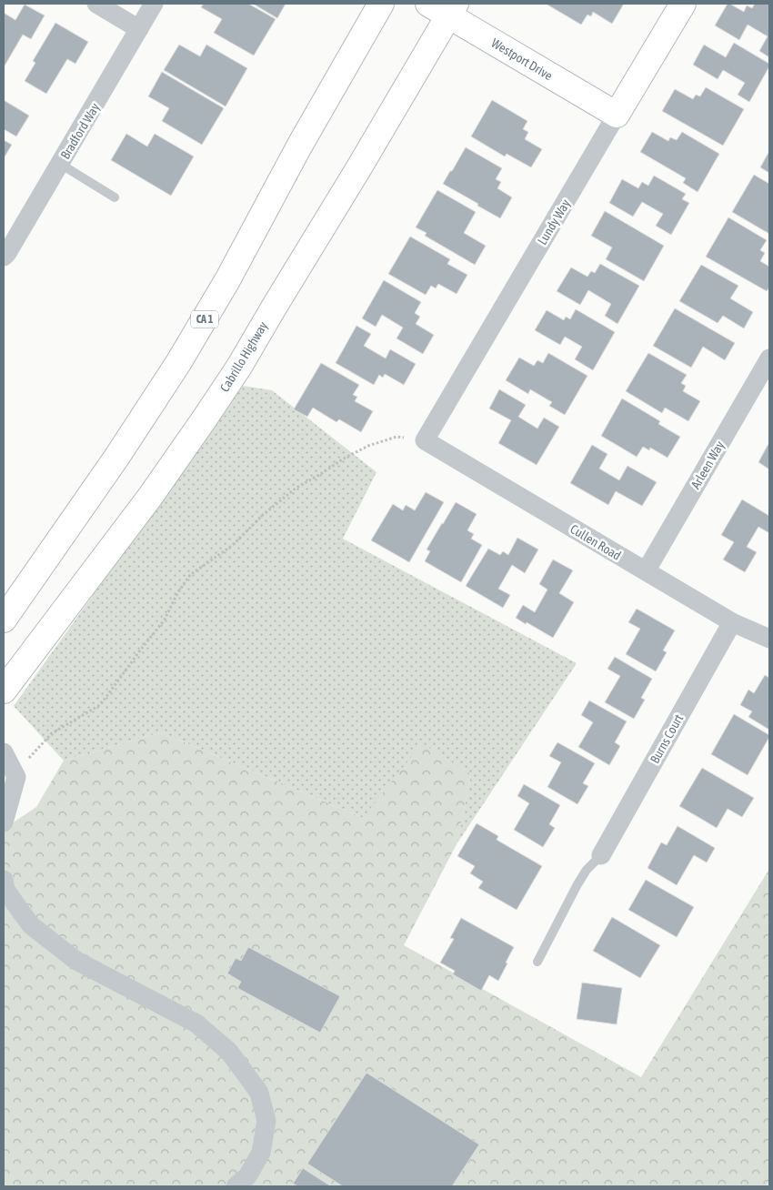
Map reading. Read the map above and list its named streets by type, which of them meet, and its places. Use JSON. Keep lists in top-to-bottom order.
{
  "streets": {
    "main road": [
      "Westport Drive",
      "Lundy Way",
      "CA 1",
      "Cabrillo Highway"
    ],
    "street": [
      "Bradford Way",
      "Arleen Way",
      "Cullen Road",
      "Burns Court"
    ]
  },
  "crossings": [
    ["Westport Drive", "Lundy Way"],
    ["Westport Drive", "Cabrillo Highway"],
    ["Lundy Way", "Cullen Road"],
    ["Arleen Way", "Cullen Road"],
    ["Cullen Road", "Burns Court"]
  ]
}
